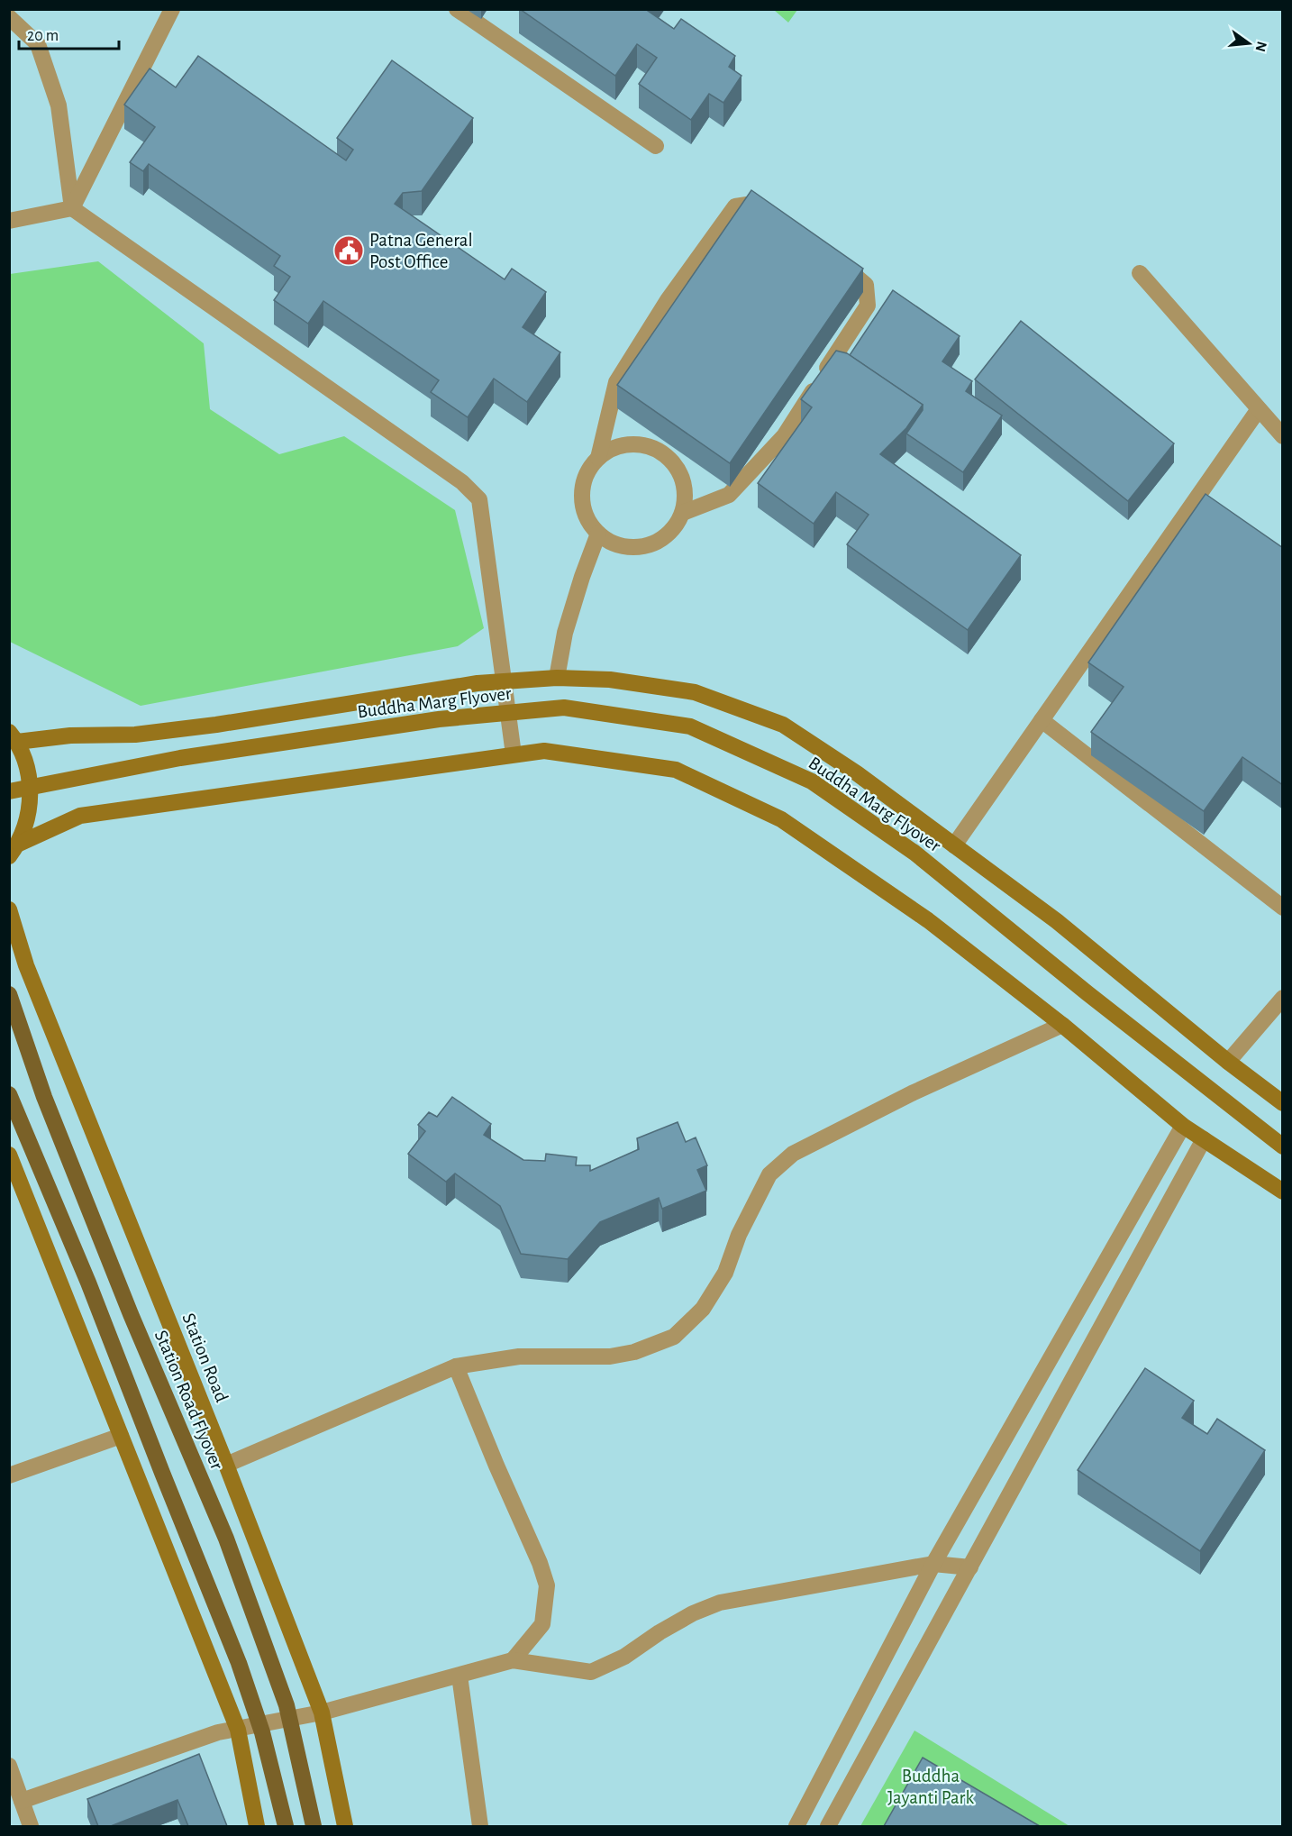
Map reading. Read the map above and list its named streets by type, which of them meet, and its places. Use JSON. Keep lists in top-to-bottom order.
{
  "streets": {
    "main road": ["Buddha Marg Flyover", "Station Road", "Station Road Flyover"]
  },
  "parks": ["Buddha Jayanti Park"],
  "places": {
    "public building": ["Patna General Post Office"]
  },
  "scale_bar": "20 m",
  "north": "right"
}
